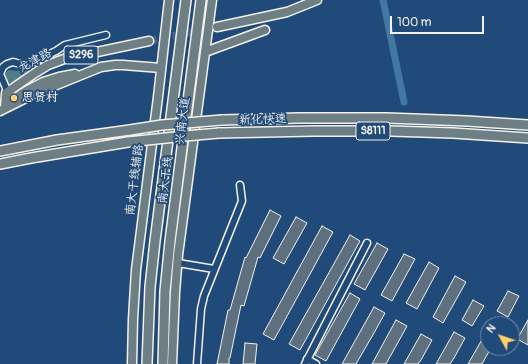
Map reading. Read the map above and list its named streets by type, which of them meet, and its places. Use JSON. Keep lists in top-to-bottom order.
{
  "streets": {
    "highway": ["新化快速", "S8111", "南大干线"],
    "main road": [
      "S296",
      "龙津路",
      "兴南大道",
      "南大干线辅路"
    ]
  },
  "places": ["思贤村"],
  "scale_bar": "100 m",
  "north": "top left"
}
